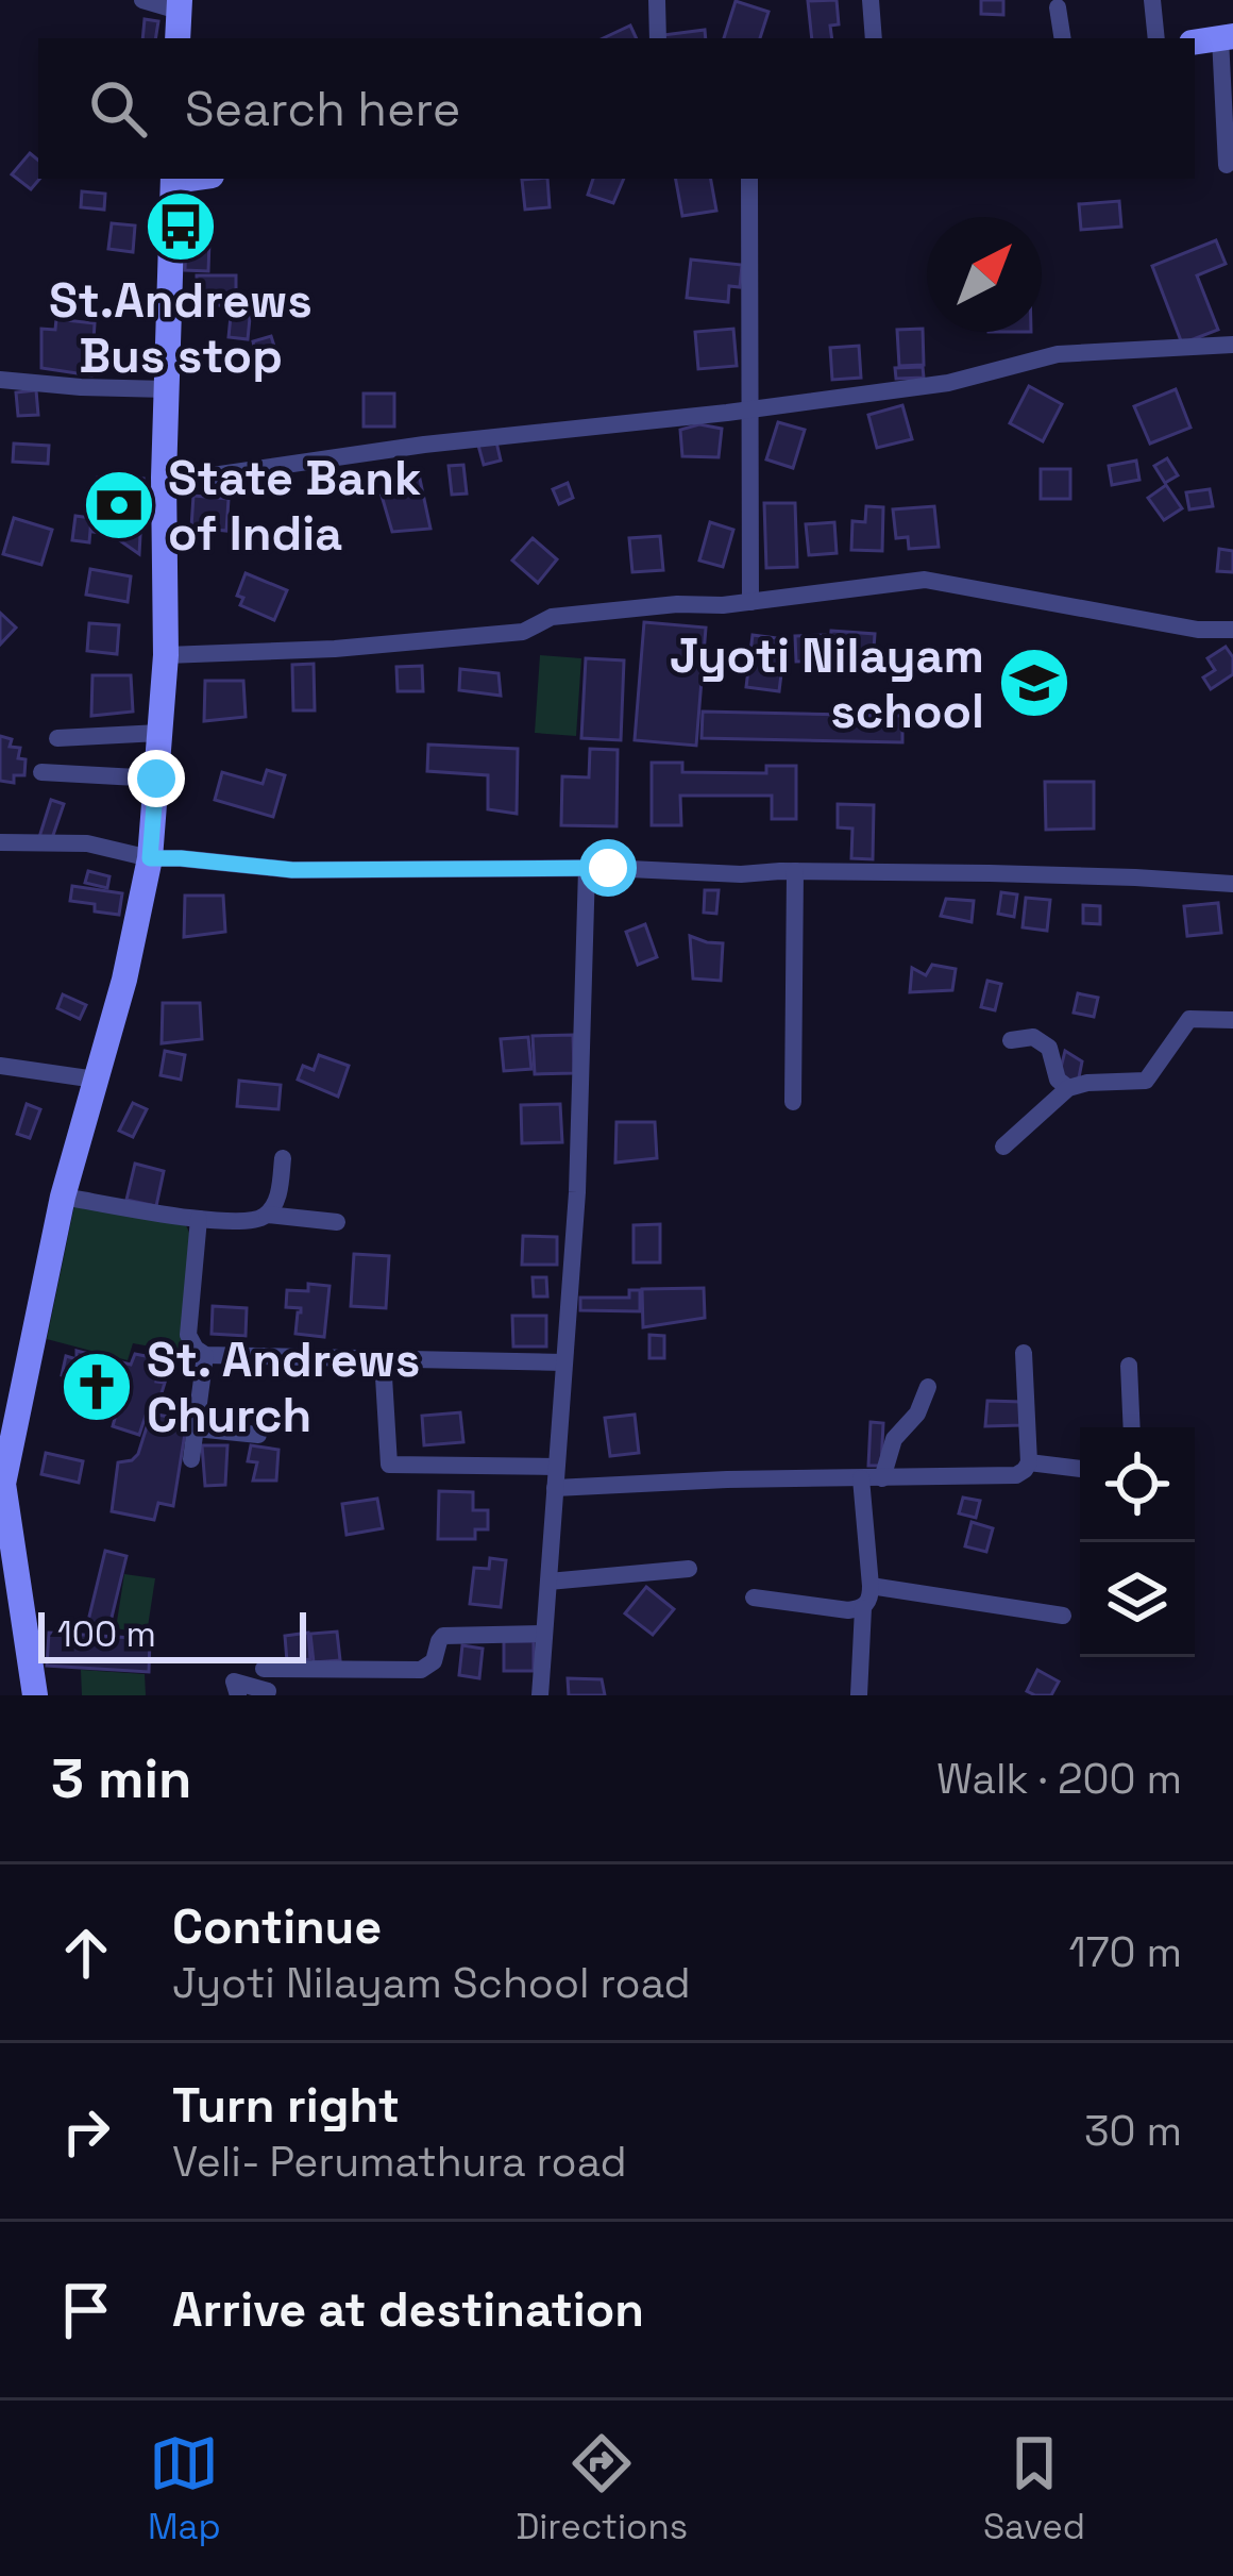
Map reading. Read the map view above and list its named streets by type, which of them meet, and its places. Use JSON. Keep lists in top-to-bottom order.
{
  "places": {
    "bus stop": ["St.Andrews Bus stop"],
    "bank": ["State Bank of India"],
    "school or university": ["Jyoti Nilayam school"],
    "church": ["St. Andrews Church"]
  },
  "scale_bar": "100 m",
  "north": "top right",
  "page": {
    "search": "Search here",
    "scale": "100 m",
    "heading": ["3 min", "Walk · 200 m"],
    "list": [
      ["Continue", "Jyoti Nilayam School road", "170 m"],
      ["Turn right", "Veli- Perumathura road", "30 m"],
      "Arrive at destination"
    ],
    "nav": ["Map", "Directions", "Saved"]
  }
}
